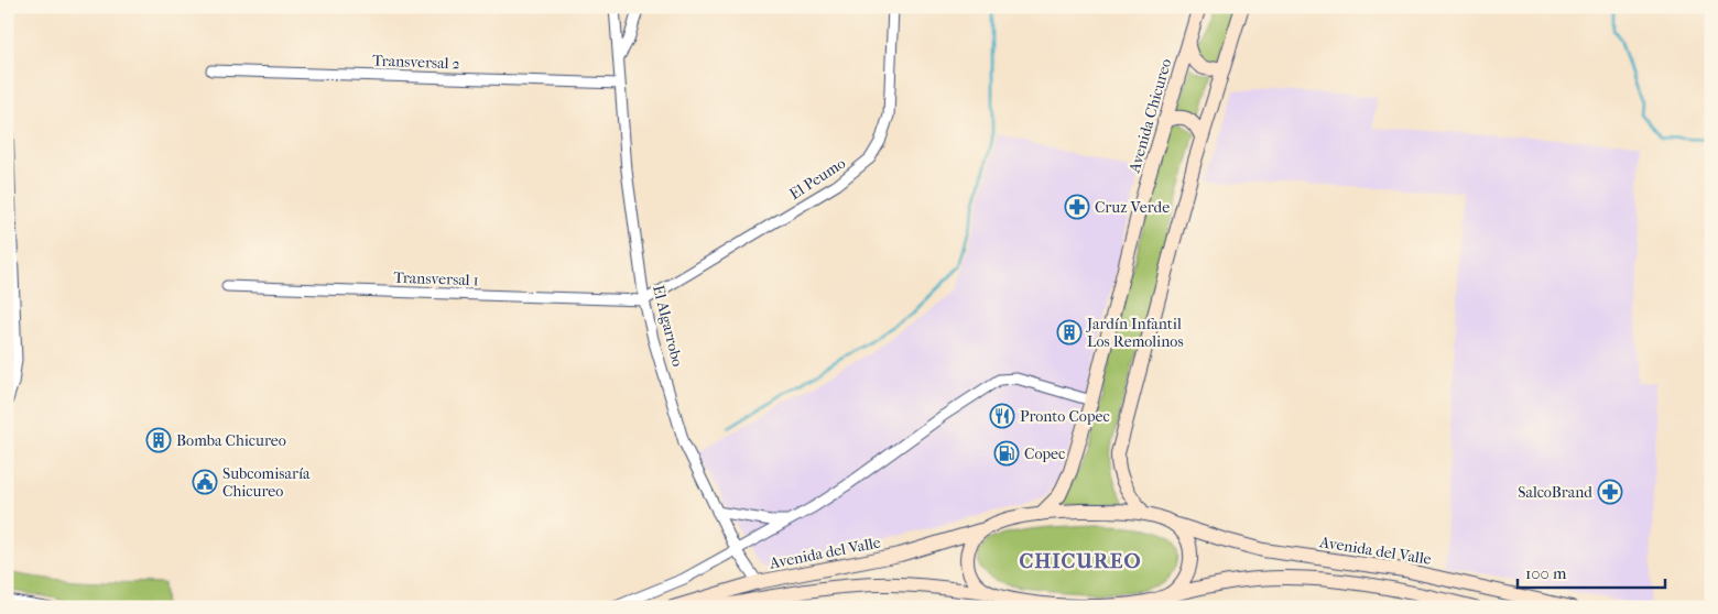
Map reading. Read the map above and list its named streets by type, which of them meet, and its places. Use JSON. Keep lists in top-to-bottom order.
{
  "streets": {
    "main road": ["Avenida Chicureo", "Avenida del Valle"],
    "street": [
      "Transversal 2",
      "El Peumo",
      "Transversal 1",
      "El Algarrobo"
    ]
  },
  "crossings": [
    ["Transversal 2", "El Algarrobo"],
    ["Avenida Chicureo", "Avenida del Valle"],
    ["El Peumo", "Transversal 1"],
    ["El Peumo", "El Algarrobo"],
    ["Transversal 1", "El Algarrobo"],
    ["El Algarrobo", "Avenida del Valle"]
  ],
  "districts": ["CHICUREO"],
  "places": {
    "pharmacy": ["Cruz Verde", "SalcoBrand"],
    "building": ["Jardín Infantil Los Remolinos", "Bomba Chicureo"],
    "restaurant": ["Pronto Copec"],
    "fuel station": ["Copec"],
    "public building": ["Subcomisaría Chicureo"]
  },
  "scale_bar": "100 m"
}
